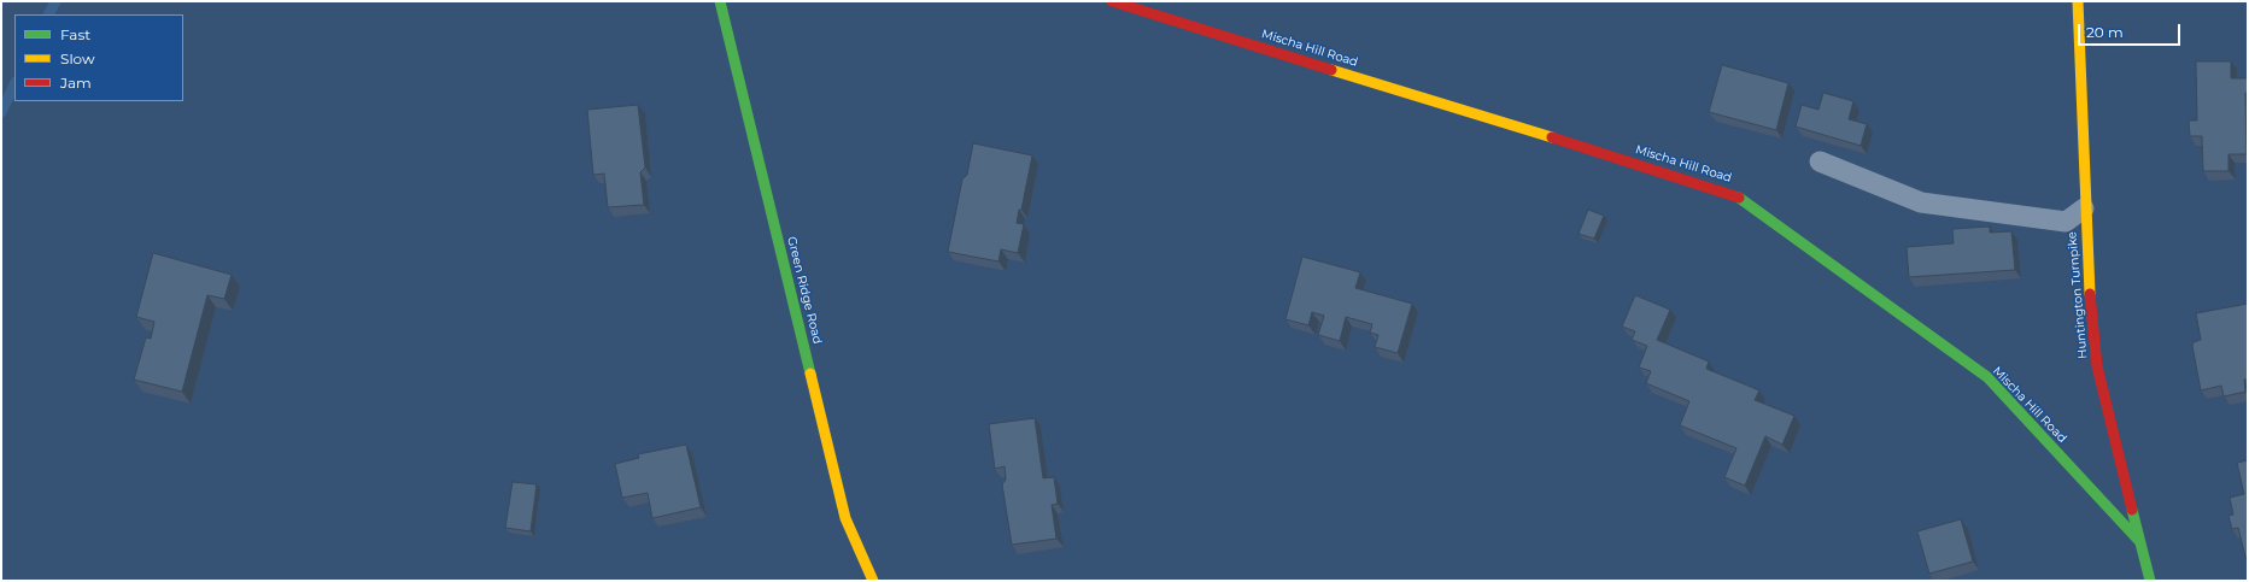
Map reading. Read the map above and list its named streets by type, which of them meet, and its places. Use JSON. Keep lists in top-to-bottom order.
{
  "streets": {
    "street": ["Mischa Hill Road", "Green Ridge Road", "Huntington Turnpike"]
  },
  "crossings": [
    ["Mischa Hill Road", "Huntington Turnpike"]
  ],
  "legend": ["Fast", "Slow", "Jam"],
  "scale_bar": "20 m"
}
